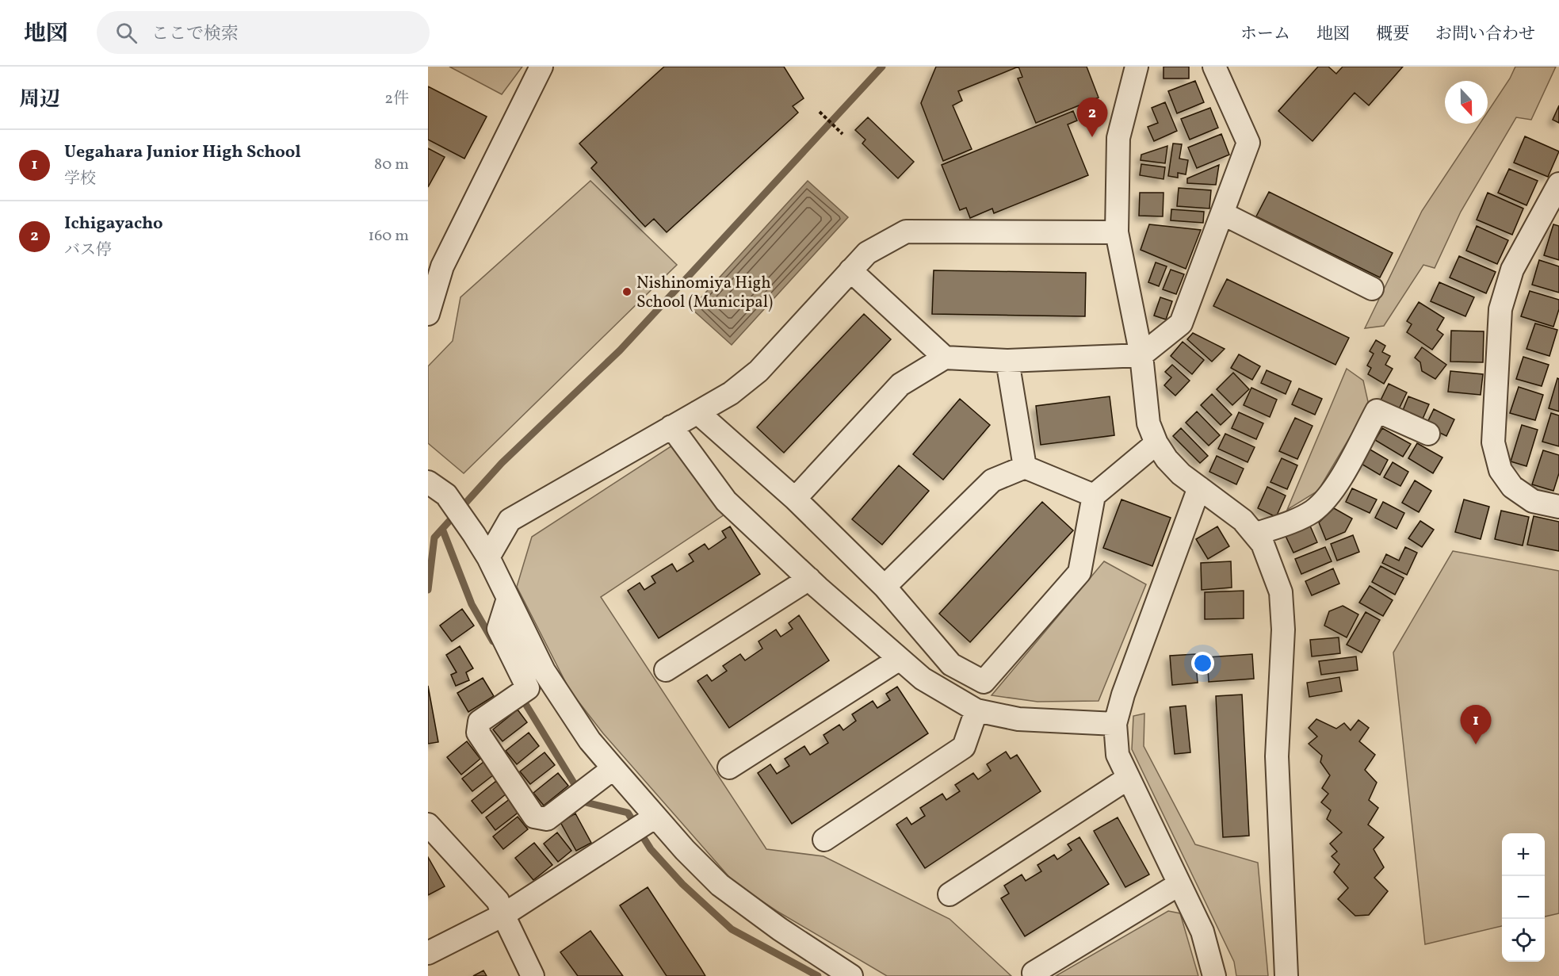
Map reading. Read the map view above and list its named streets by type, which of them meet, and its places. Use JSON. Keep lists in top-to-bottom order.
{
  "places": ["Nishinomiya High School (Municipal)"],
  "north": "bottom",
  "page": {
    "header": "地図",
    "search": "ここで検索",
    "nav": [
      "ホーム",
      "地図",
      "概要",
      "お問い合わせ"
    ],
    "heading": ["周辺", "2件"],
    "pins": ["2", "1"],
    "list": [
      {
        "mark": "1",
        "name": "Uegahara Junior High School",
        "note": "学校",
        "value": "80 m"
      },
      {
        "mark": "2",
        "name": "Ichigayacho",
        "note": "バス停",
        "value": "160 m"
      }
    ],
    "map_buttons": ["+", "−"]
  }
}
